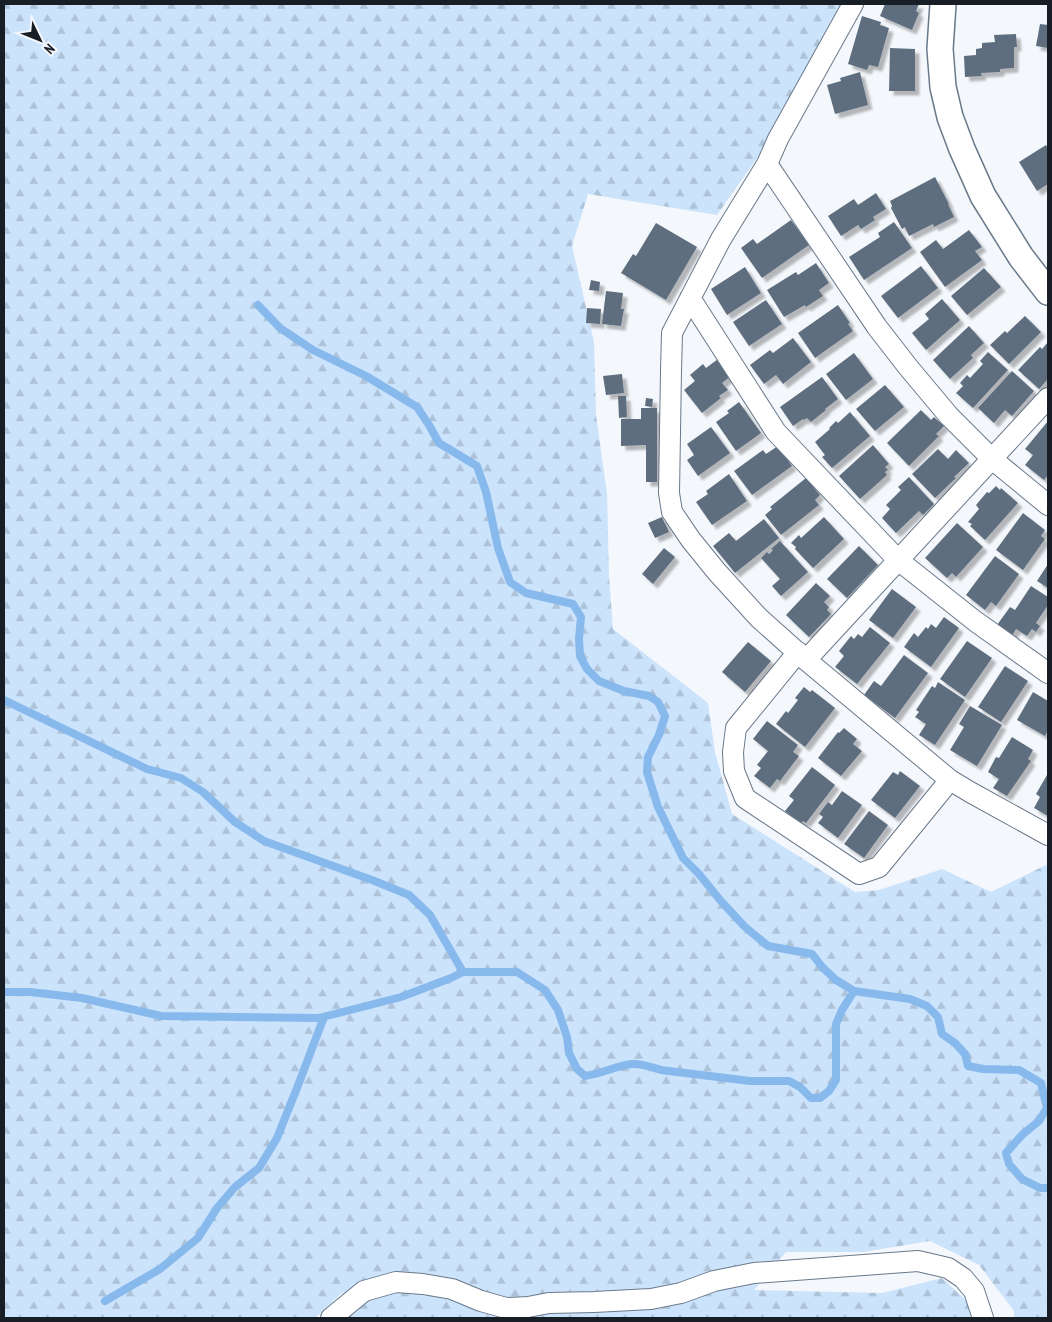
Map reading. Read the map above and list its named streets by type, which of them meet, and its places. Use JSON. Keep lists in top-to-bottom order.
{
  "north": "bottom right"
}
